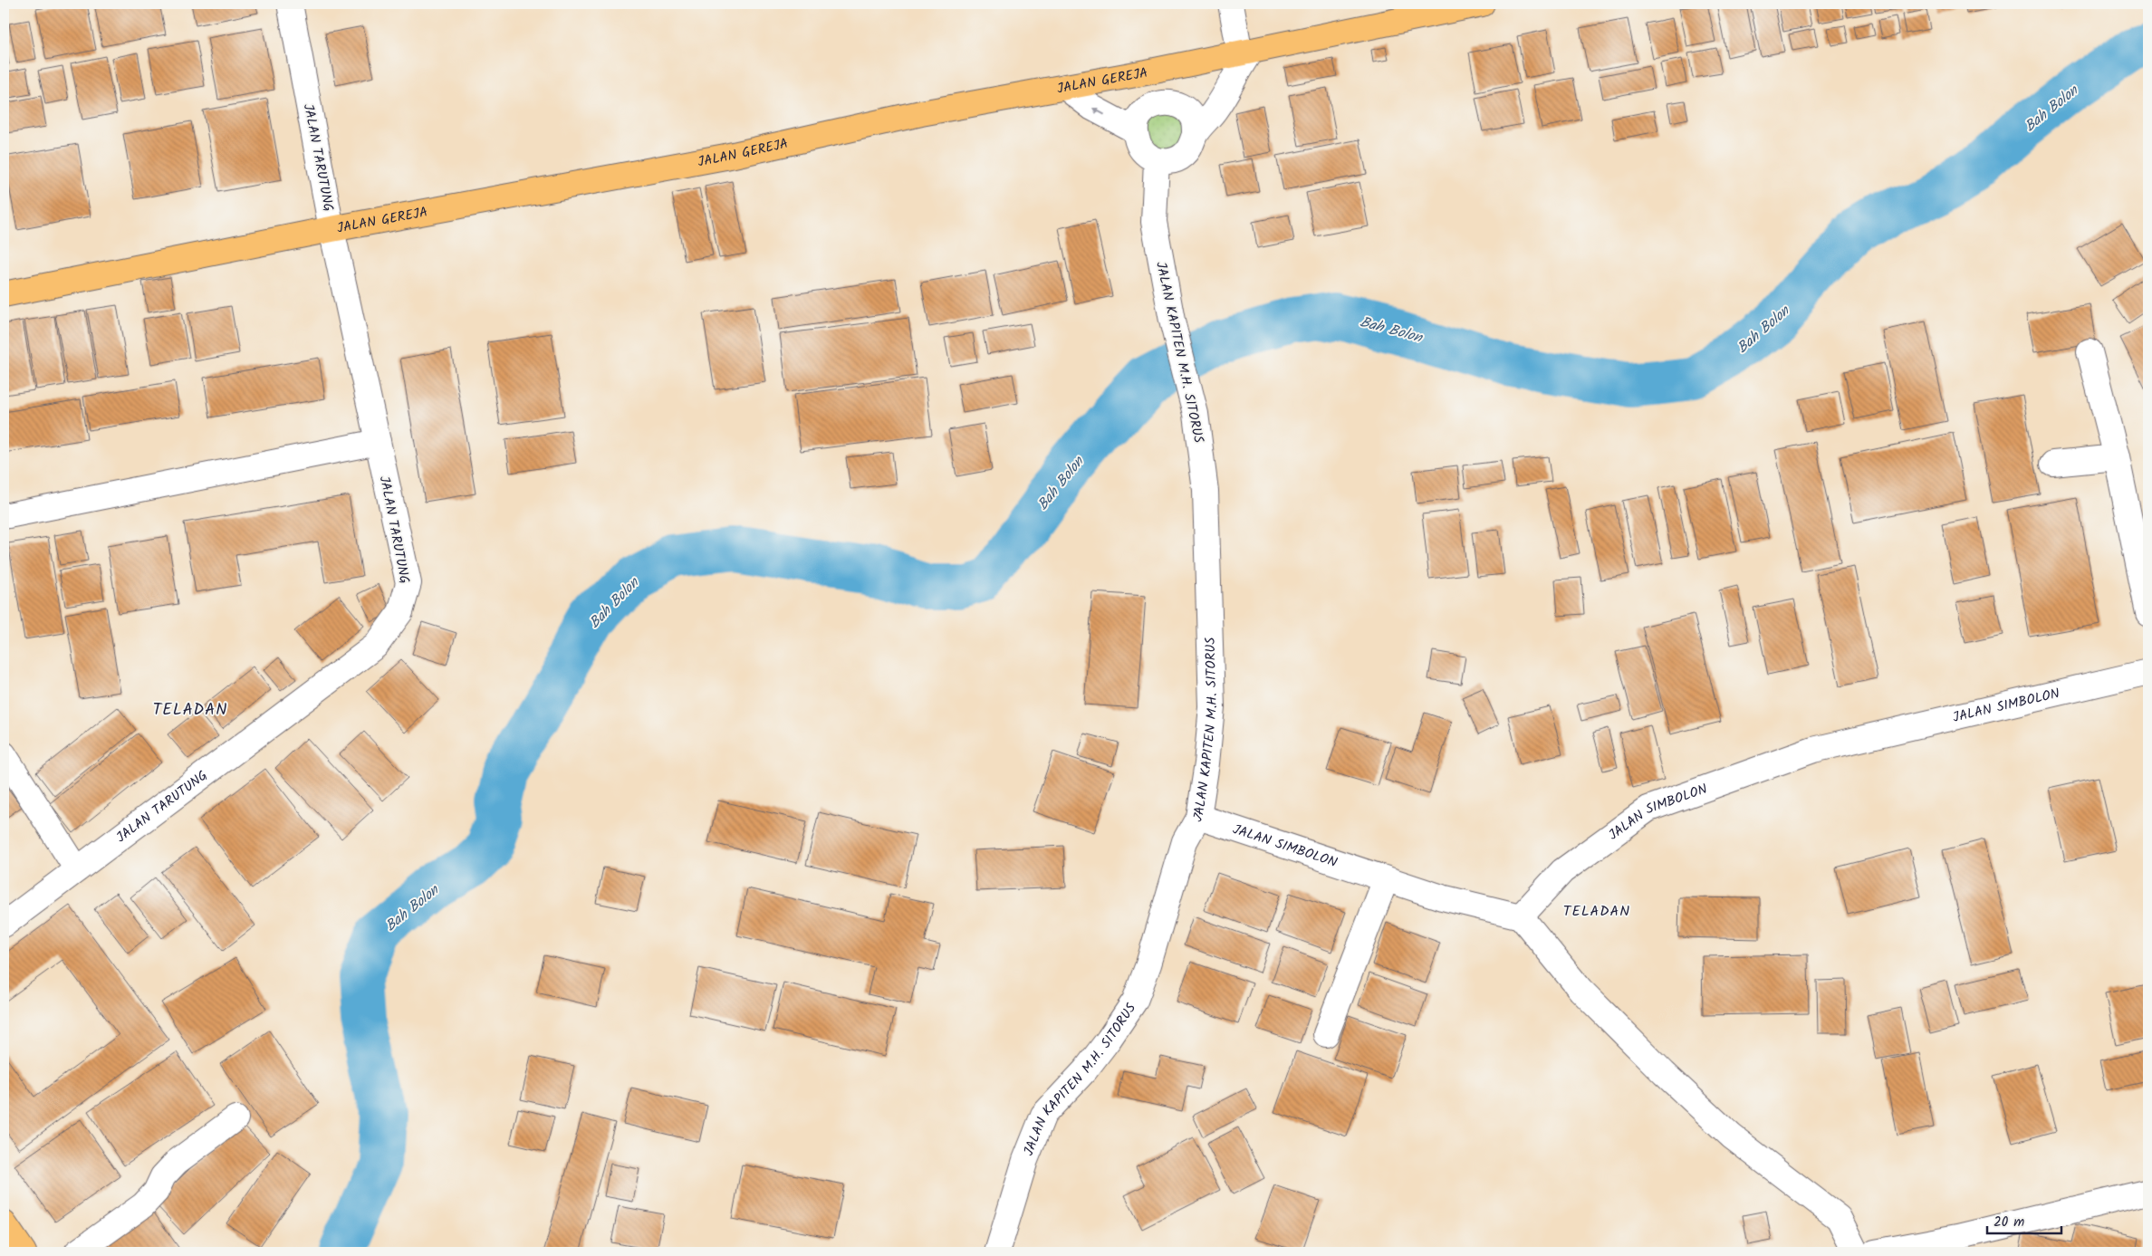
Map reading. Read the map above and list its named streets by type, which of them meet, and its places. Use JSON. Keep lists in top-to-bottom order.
{
  "streets": {
    "main road": ["JALAN GEREJA"],
    "street": ["JALAN TARUTUNG", "JALAN KAPITEN M.H. SITORUS", "JALAN SIMBOLON"]
  },
  "crossings": [
    ["JALAN GEREJA", "JALAN TARUTUNG"],
    ["JALAN KAPITEN M.H. SITORUS", "JALAN SIMBOLON"]
  ],
  "districts": ["TELADAN", "TELADAN"],
  "water": ["Bah Bolon"],
  "scale_bar": "20 m"
}
